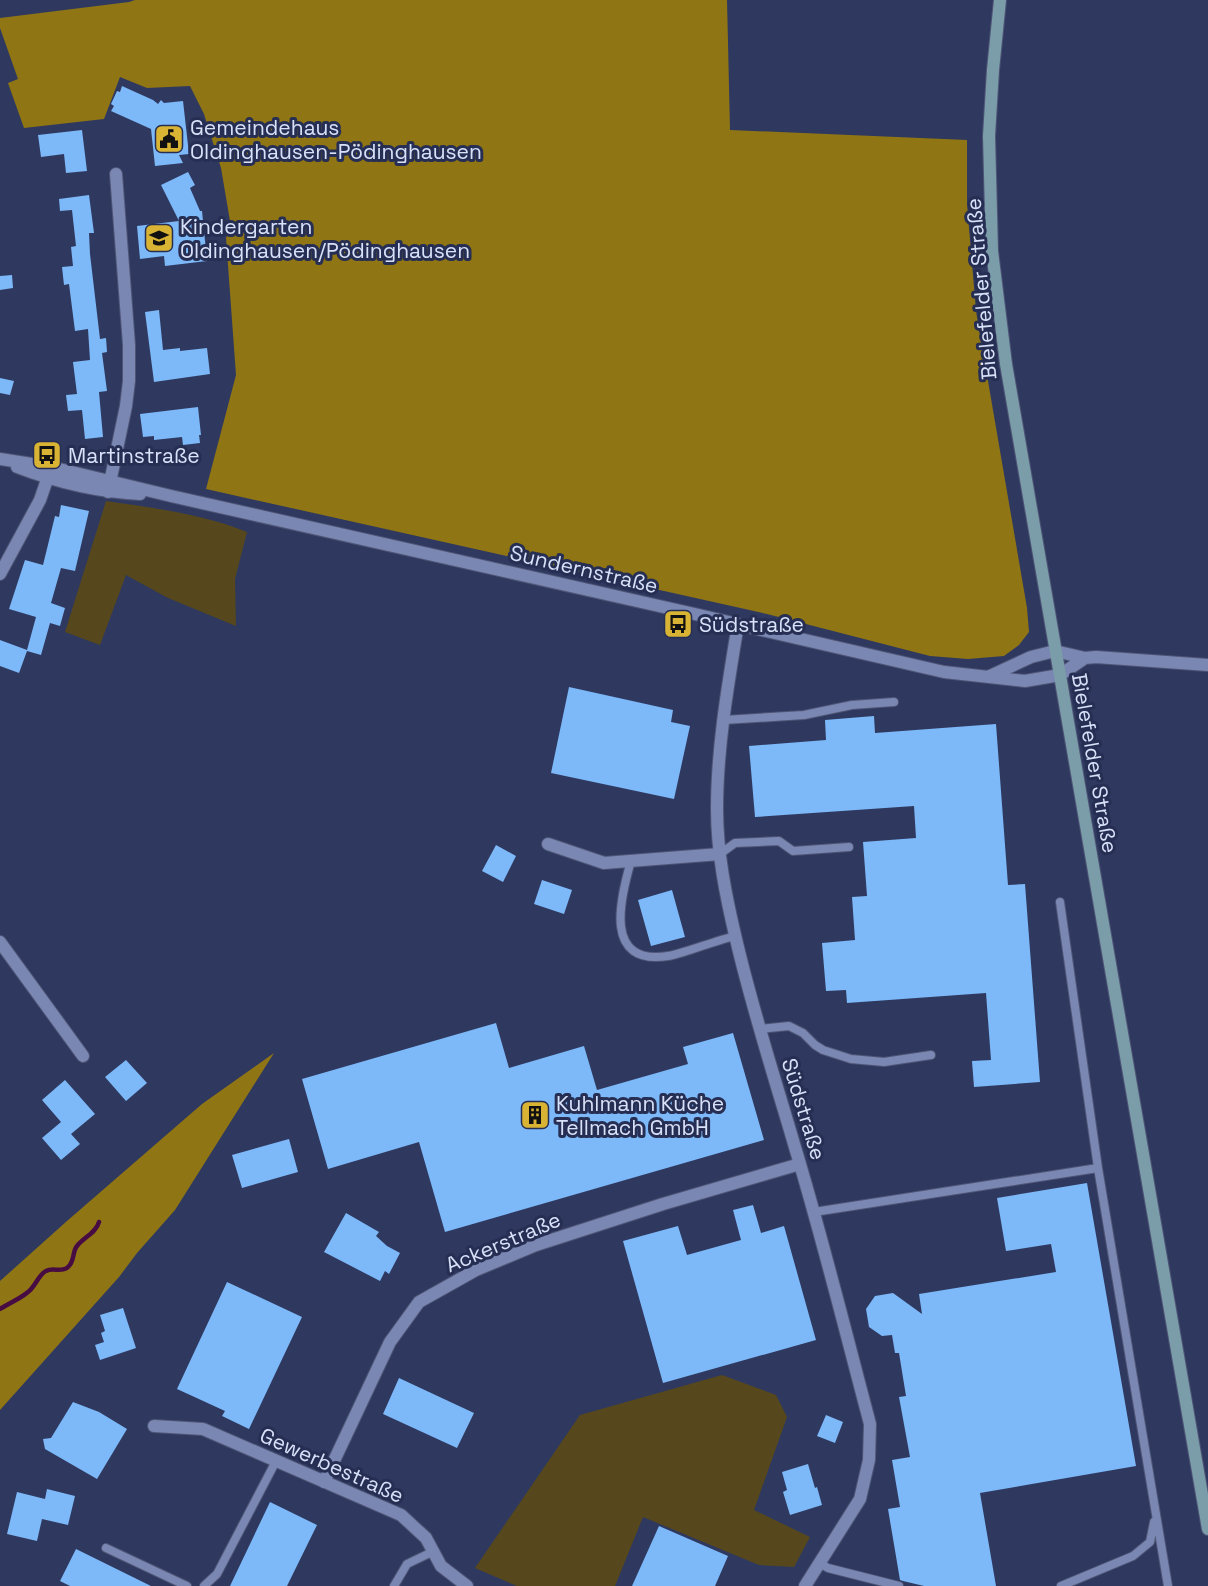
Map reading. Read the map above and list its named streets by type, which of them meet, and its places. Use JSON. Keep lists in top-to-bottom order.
{
  "streets": {
    "main road": ["Bielefelder Straße"],
    "street": [
      "Sundernstraße",
      "Südstraße",
      "Ackerstraße",
      "Gewerbestraße"
    ]
  },
  "crossings": [
    ["Bielefelder Straße", "Sundernstraße"],
    ["Sundernstraße", "Südstraße"],
    ["Südstraße", "Ackerstraße"],
    ["Ackerstraße", "Gewerbestraße"]
  ],
  "places": {
    "public building": ["Gemeindehaus Oldinghausen-Pödinghausen"],
    "school or university": ["Kindergarten Oldinghausen/Pödinghausen"],
    "bus stop": ["Martinstraße", "Südstraße"],
    "building": ["Kuhlmann Küche Tellmach GmbH"]
  }
}
